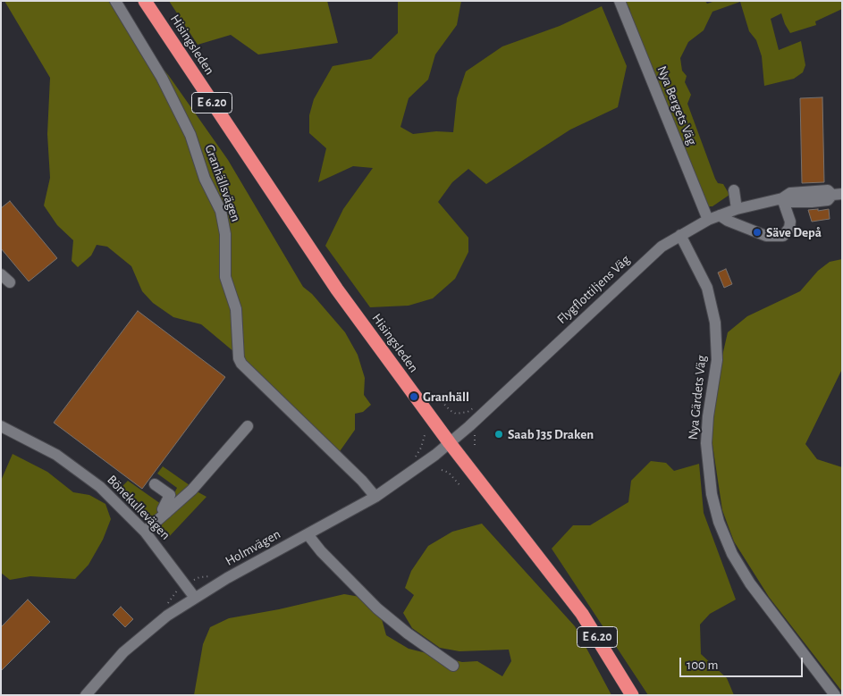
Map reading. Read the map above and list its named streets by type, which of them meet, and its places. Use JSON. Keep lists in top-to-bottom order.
{
  "streets": {
    "highway": ["Hisingsleden", "E 6.20"],
    "street": [
      "Nya Bergets Väg",
      "Granhällsvägen",
      "Flygflottiljens Väg",
      "Nya Gärdets Väg",
      "Bönekullevägen",
      "Holmvägen"
    ]
  },
  "crossings": [
    ["Hisingsleden", "Flygflottiljens Väg"],
    ["Hisingsleden", "Holmvägen"],
    ["Nya Bergets Väg", "Flygflottiljens Väg"],
    ["Granhällsvägen", "Holmvägen"],
    ["Flygflottiljens Väg", "Nya Gärdets Väg"],
    ["Flygflottiljens Väg", "Holmvägen"],
    ["Bönekullevägen", "Holmvägen"]
  ],
  "places": ["Säve Depå", "Granhäll", "Saab J35 Draken"],
  "scale_bar": "100 m"
}
